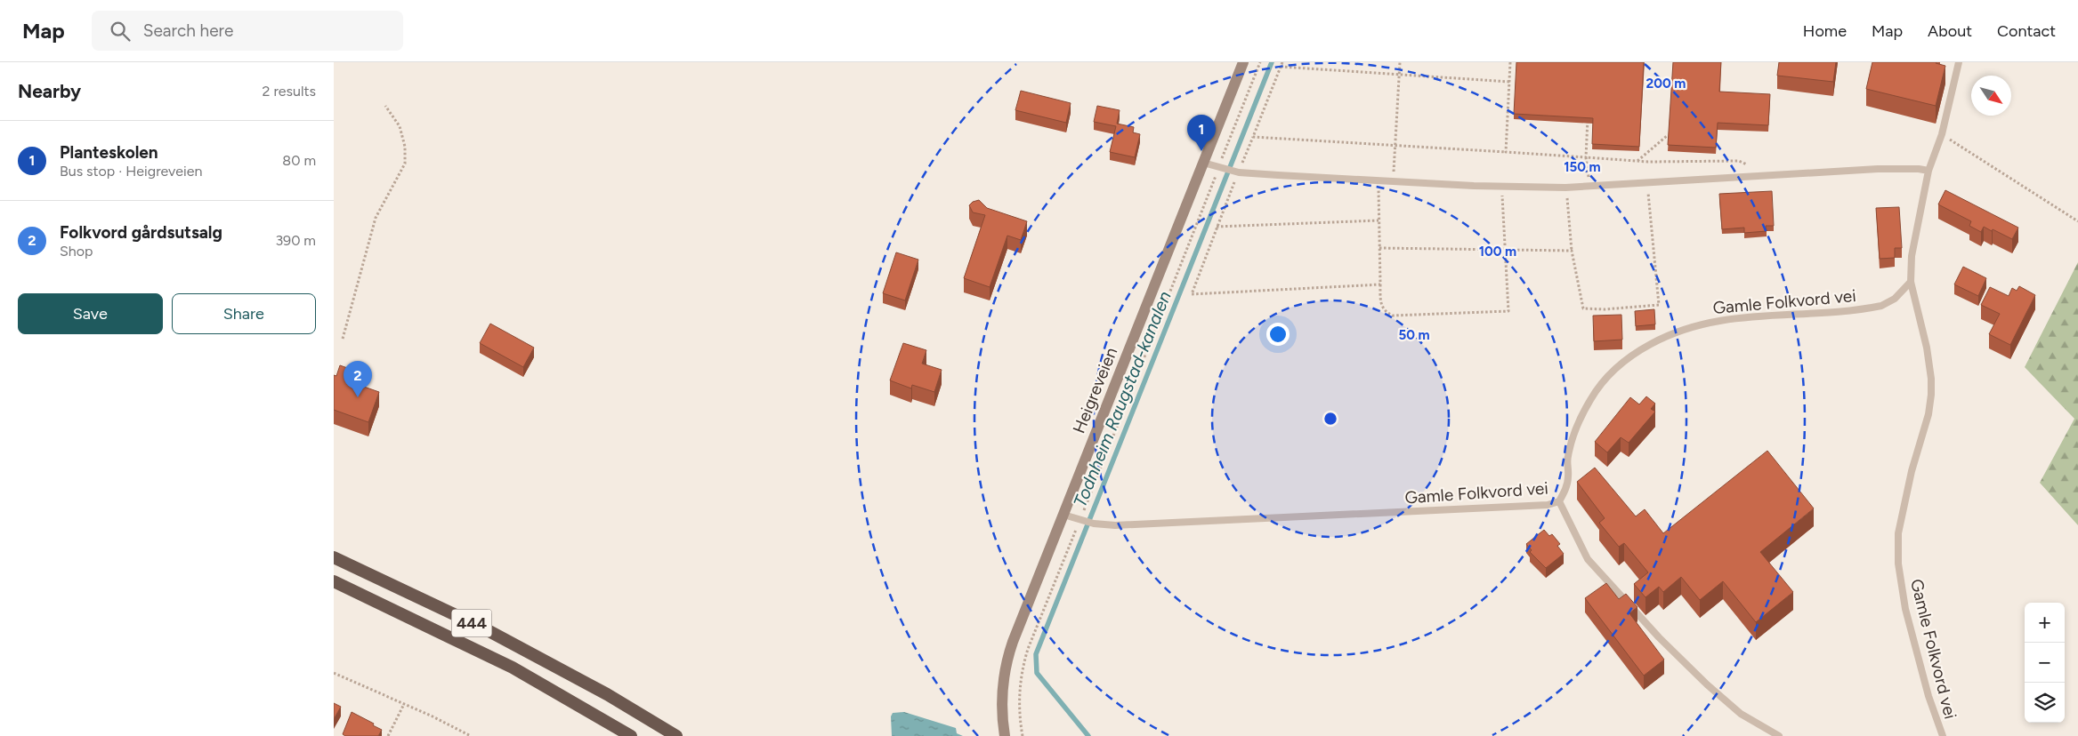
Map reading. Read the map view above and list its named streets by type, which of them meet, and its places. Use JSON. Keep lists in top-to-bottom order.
{
  "streets": {
    "highway": ["444"],
    "main road": ["Heigreveien"],
    "lane": ["Gamle Folkvord vei"]
  },
  "crossings": [
    ["Gamle Folkvord vei", "Heigreveien"]
  ],
  "water": ["Todnheim Raugstad-kanalen"],
  "north": "bottom right",
  "page": {
    "header": "Map",
    "search": "Search here",
    "nav": [
      "Home",
      "Map",
      "About",
      "Contact"
    ],
    "heading": ["Nearby", "2 results"],
    "pins": ["1", "2"],
    "list": [
      {
        "mark": "1",
        "name": "Planteskolen",
        "note": "Bus stop · Heigreveien",
        "value": "80 m"
      },
      {
        "mark": "2",
        "name": "Folkvord gårdsutsalg",
        "note": "Shop",
        "value": "390 m"
      }
    ],
    "buttons": ["Save", "Share"],
    "map_buttons": ["+", "−"]
  },
  "rings": [
    "200 m",
    "150 m",
    "100 m",
    "50 m"
  ]
}
